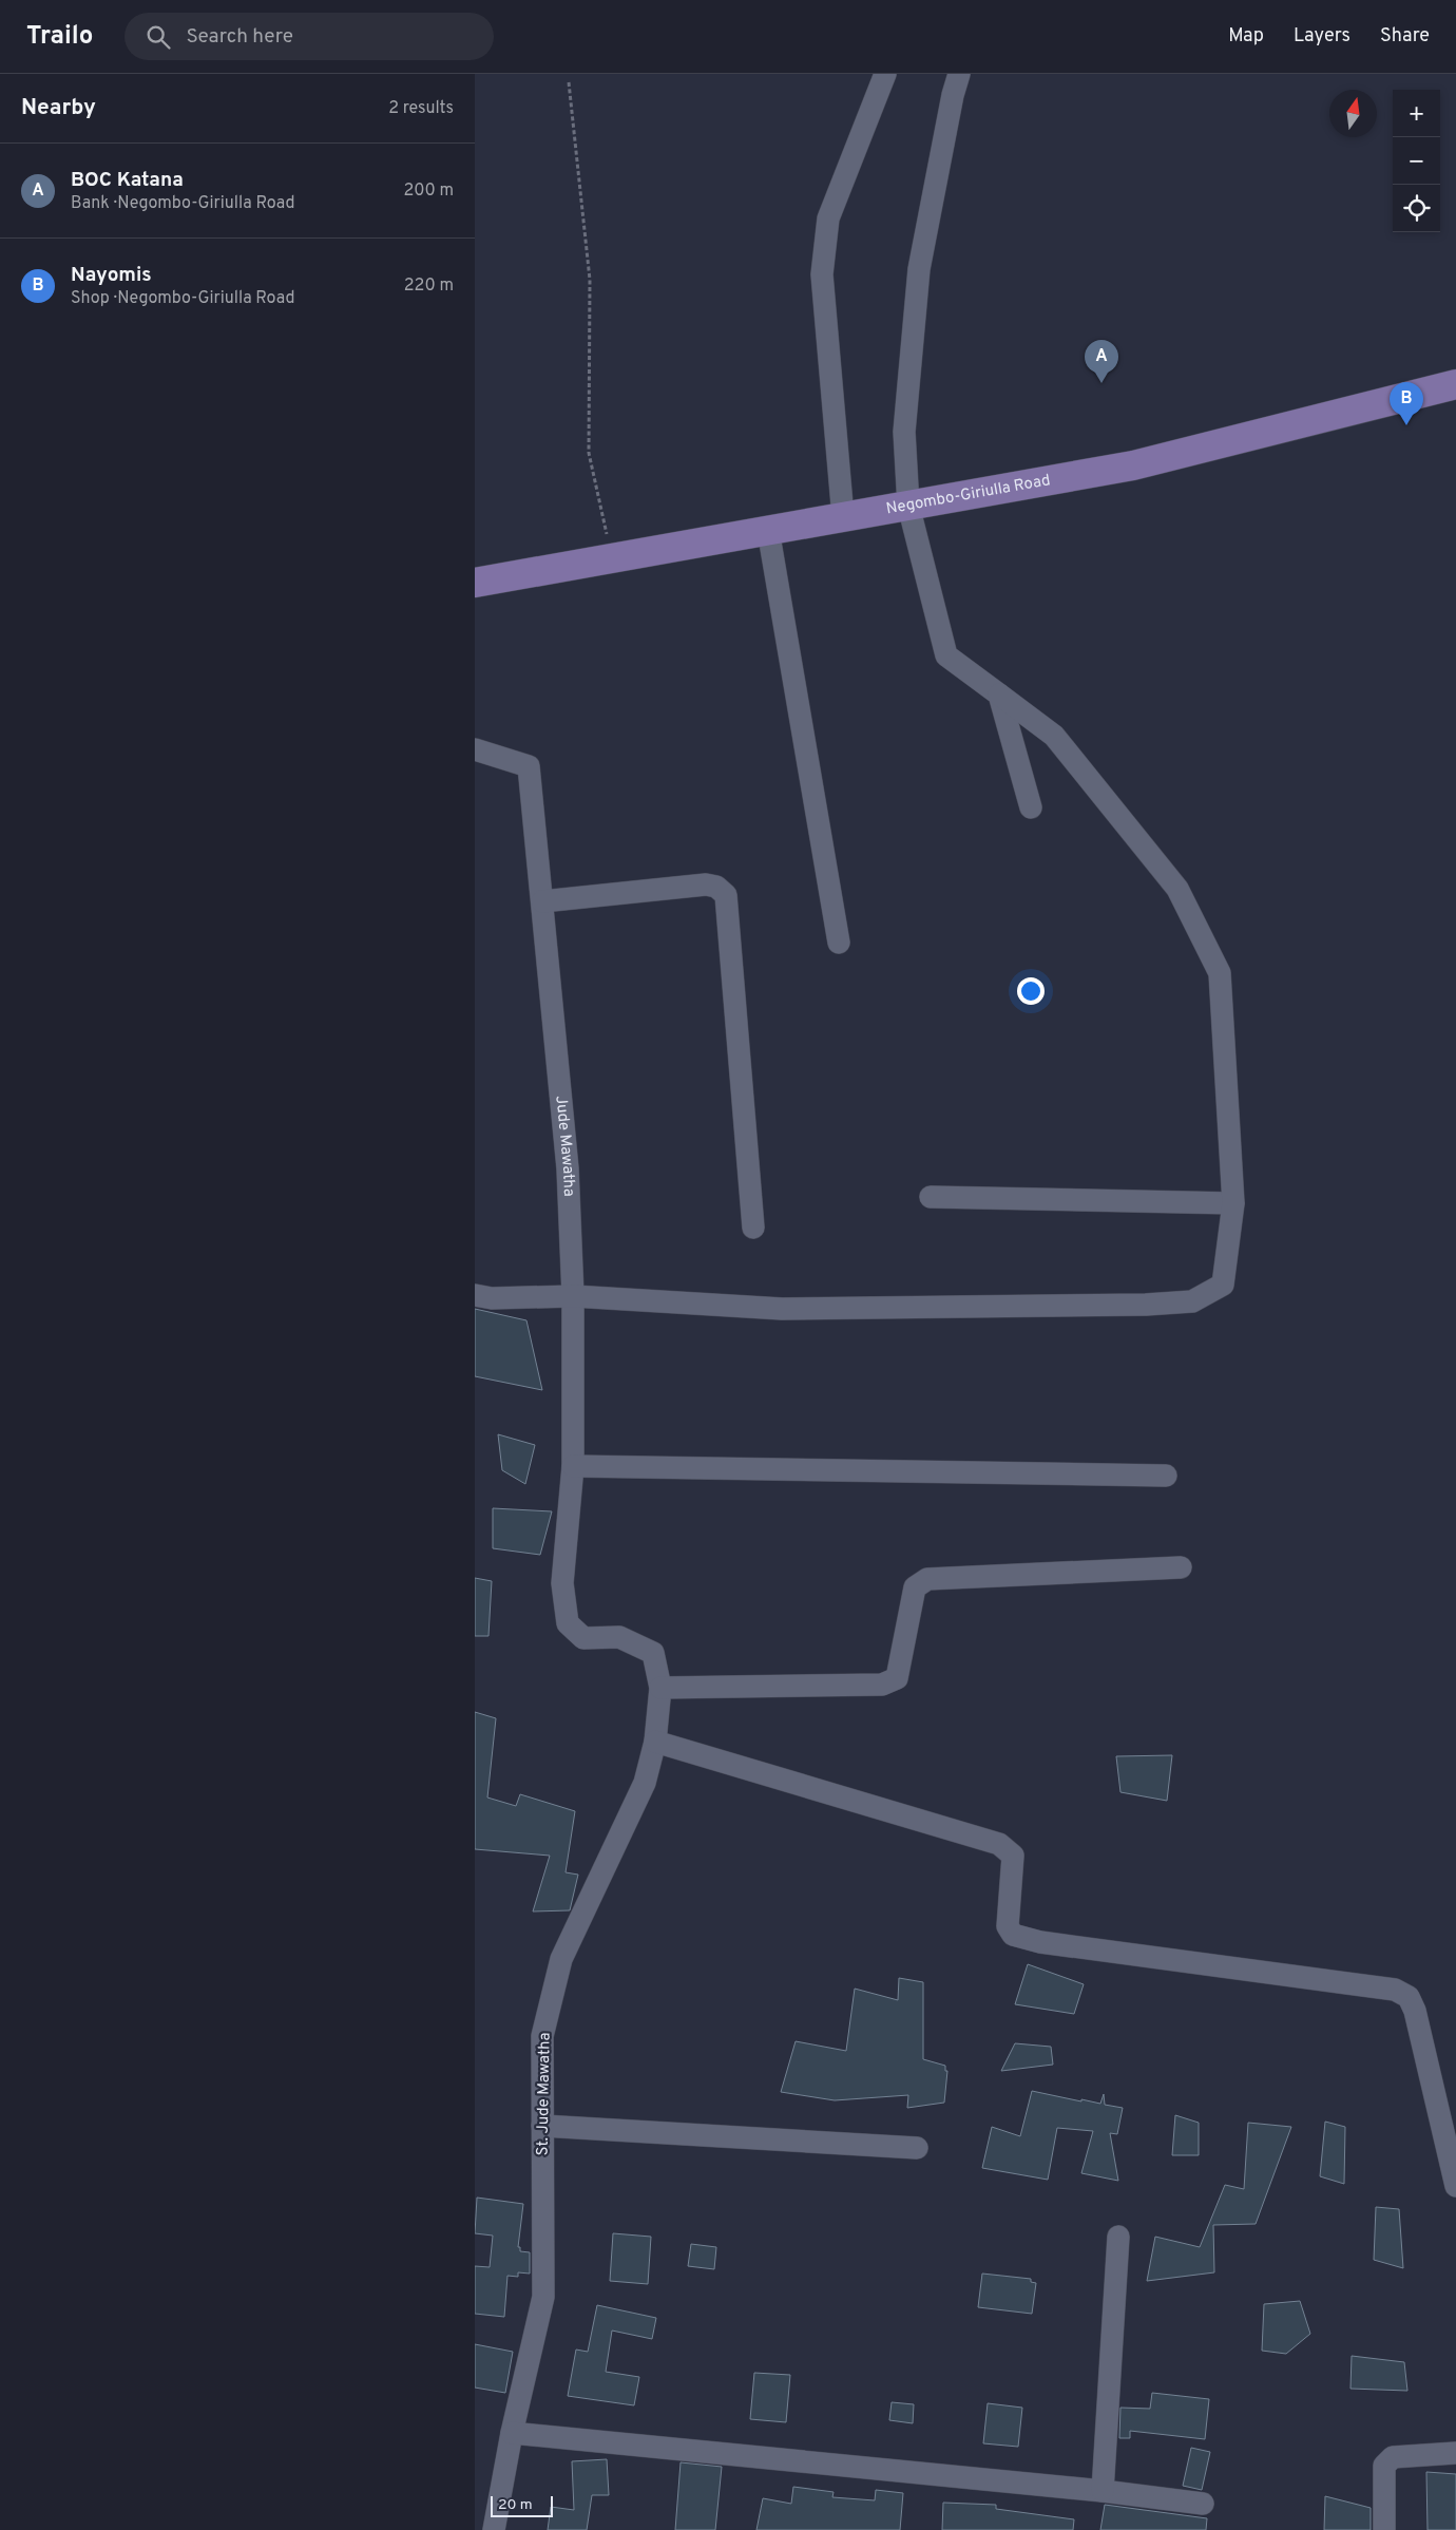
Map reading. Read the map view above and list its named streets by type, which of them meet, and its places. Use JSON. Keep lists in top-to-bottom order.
{
  "streets": {
    "main road": ["Negombo-Giriulla Road"],
    "street": ["Jude Mawatha", "St. Jude Mawatha"]
  },
  "crossings": [
    ["Jude Mawatha", "St. Jude Mawatha"]
  ],
  "scale_bar": "20 m",
  "north": "top",
  "page": {
    "header": "Trailo",
    "search": "Search here",
    "nav": ["Map", "Layers", "Share"],
    "heading": ["Nearby", "2 results"],
    "map_buttons": ["+", "−"],
    "list": [
      {
        "mark": "A",
        "name": "BOC Katana",
        "note": "Bank · Negombo-Giriulla Road",
        "value": "200 m"
      },
      {
        "mark": "B",
        "name": "Nayomis",
        "note": "Shop · Negombo-Giriulla Road",
        "value": "220 m"
      }
    ],
    "pins": ["A", "B"],
    "scale": "20 m"
  }
}
